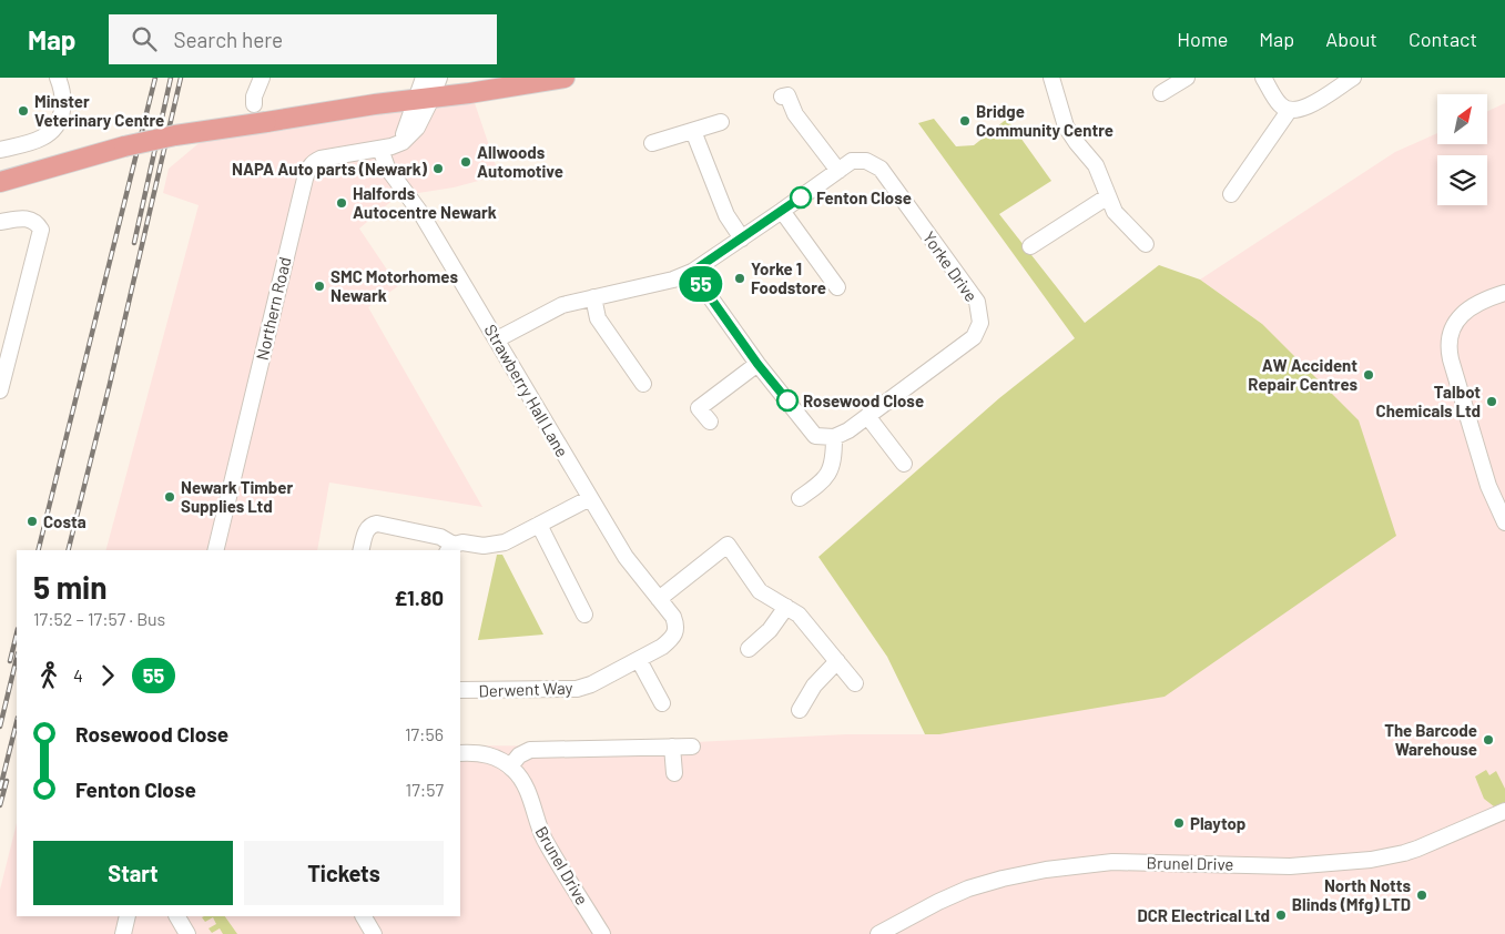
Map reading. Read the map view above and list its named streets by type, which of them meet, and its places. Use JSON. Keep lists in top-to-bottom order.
{
  "streets": {
    "street": [
      "Yorke Drive",
      "Northern Road",
      "Strawberry Hall Lane",
      "Derwent Way",
      "Brunel Drive"
    ]
  },
  "crossings": [
    ["Yorke Drive", "Strawberry Hall Lane"],
    ["Northern Road", "Strawberry Hall Lane"],
    ["Strawberry Hall Lane", "Derwent Way"]
  ],
  "places": [
    "Minster Veterinary Centre",
    "Bridge Community Centre",
    "Allwoods Automotive",
    "NAPA Auto parts (Newark)",
    "Fenton Close",
    "Halfords Autocentre Newark",
    "Yorke 1 Foodstore",
    "SMC Motorhomes Newark",
    "AW Accident Repair Centres",
    "Rosewood Close",
    "Talbot Chemicals Ltd",
    "Newark Timber Supplies Ltd",
    "Costa",
    "The Barcode Warehouse",
    "Playtop",
    "North Notts Blinds (Mfg) LTD",
    "DCR Electrical Ltd"
  ],
  "lines": ["bus line 55"],
  "north": "top right",
  "page": {
    "header": "Map",
    "search": "Search here",
    "nav": [
      "Home",
      "Map",
      "About",
      "Contact"
    ],
    "on_map": "55",
    "heading": ["5 min", "17:52 – 17:57 · Bus", "£1.80"],
    "legs": ["4", "55"],
    "list": [
      {
        "name": "Rosewood Close",
        "value": "17:56"
      },
      {
        "name": "Fenton Close",
        "value": "17:57"
      }
    ],
    "buttons": ["Start", "Tickets"]
  }
}
